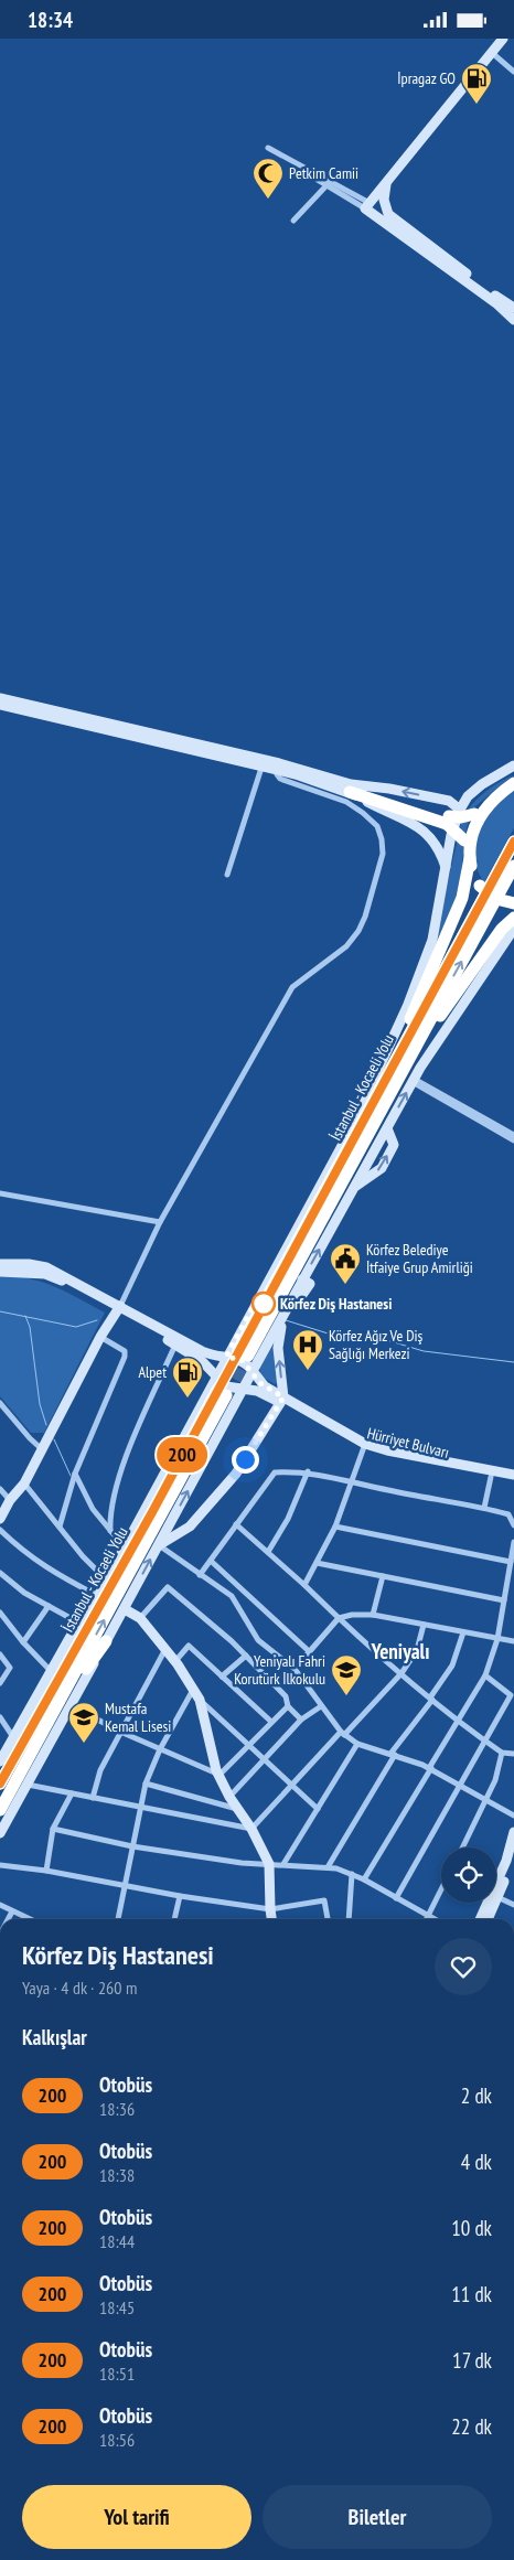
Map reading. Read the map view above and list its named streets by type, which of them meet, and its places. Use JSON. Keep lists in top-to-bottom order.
{
  "streets": {
    "highway": ["İstanbul - Kocaeli Yolu"],
    "main road": ["Hürriyet Bulvarı"]
  },
  "districts": ["Yeniyalı"],
  "places": {
    "fuel station": ["İpragaz GO", "Alpet"],
    "mosque": ["Petkim Camii"],
    "public building": ["Körfez Belediye İtfaiye Grup Amirliği"],
    "other": ["Körfez Diş Hastanesi"],
    "hospital": ["Körfez Ağız Ve Diş Sağlığı Merkezi"],
    "school or university": ["Yeniyalı Fahri Korutürk İlkokulu", "Mustafa Kemal Lisesi"]
  },
  "lines": ["bus line 200"],
  "page": {
    "status": "18:34",
    "on_map": "200",
    "heading": [
      ["Körfez Diş Hastanesi", "Yaya · 4 dk · 260 m"],
      "Kalkışlar"
    ],
    "list": [
      {
        "mark": "200",
        "name": "Otobüs",
        "note": "18:36",
        "value": "2 dk"
      },
      {
        "mark": "200",
        "name": "Otobüs",
        "note": "18:38",
        "value": "4 dk"
      },
      {
        "mark": "200",
        "name": "Otobüs",
        "note": "18:44",
        "value": "10 dk"
      },
      {
        "mark": "200",
        "name": "Otobüs",
        "note": "18:45",
        "value": "11 dk"
      },
      {
        "mark": "200",
        "name": "Otobüs",
        "note": "18:51",
        "value": "17 dk"
      },
      {
        "mark": "200",
        "name": "Otobüs",
        "note": "18:56",
        "value": "22 dk"
      }
    ],
    "buttons": ["Yol tarifi", "Biletler"]
  }
}
